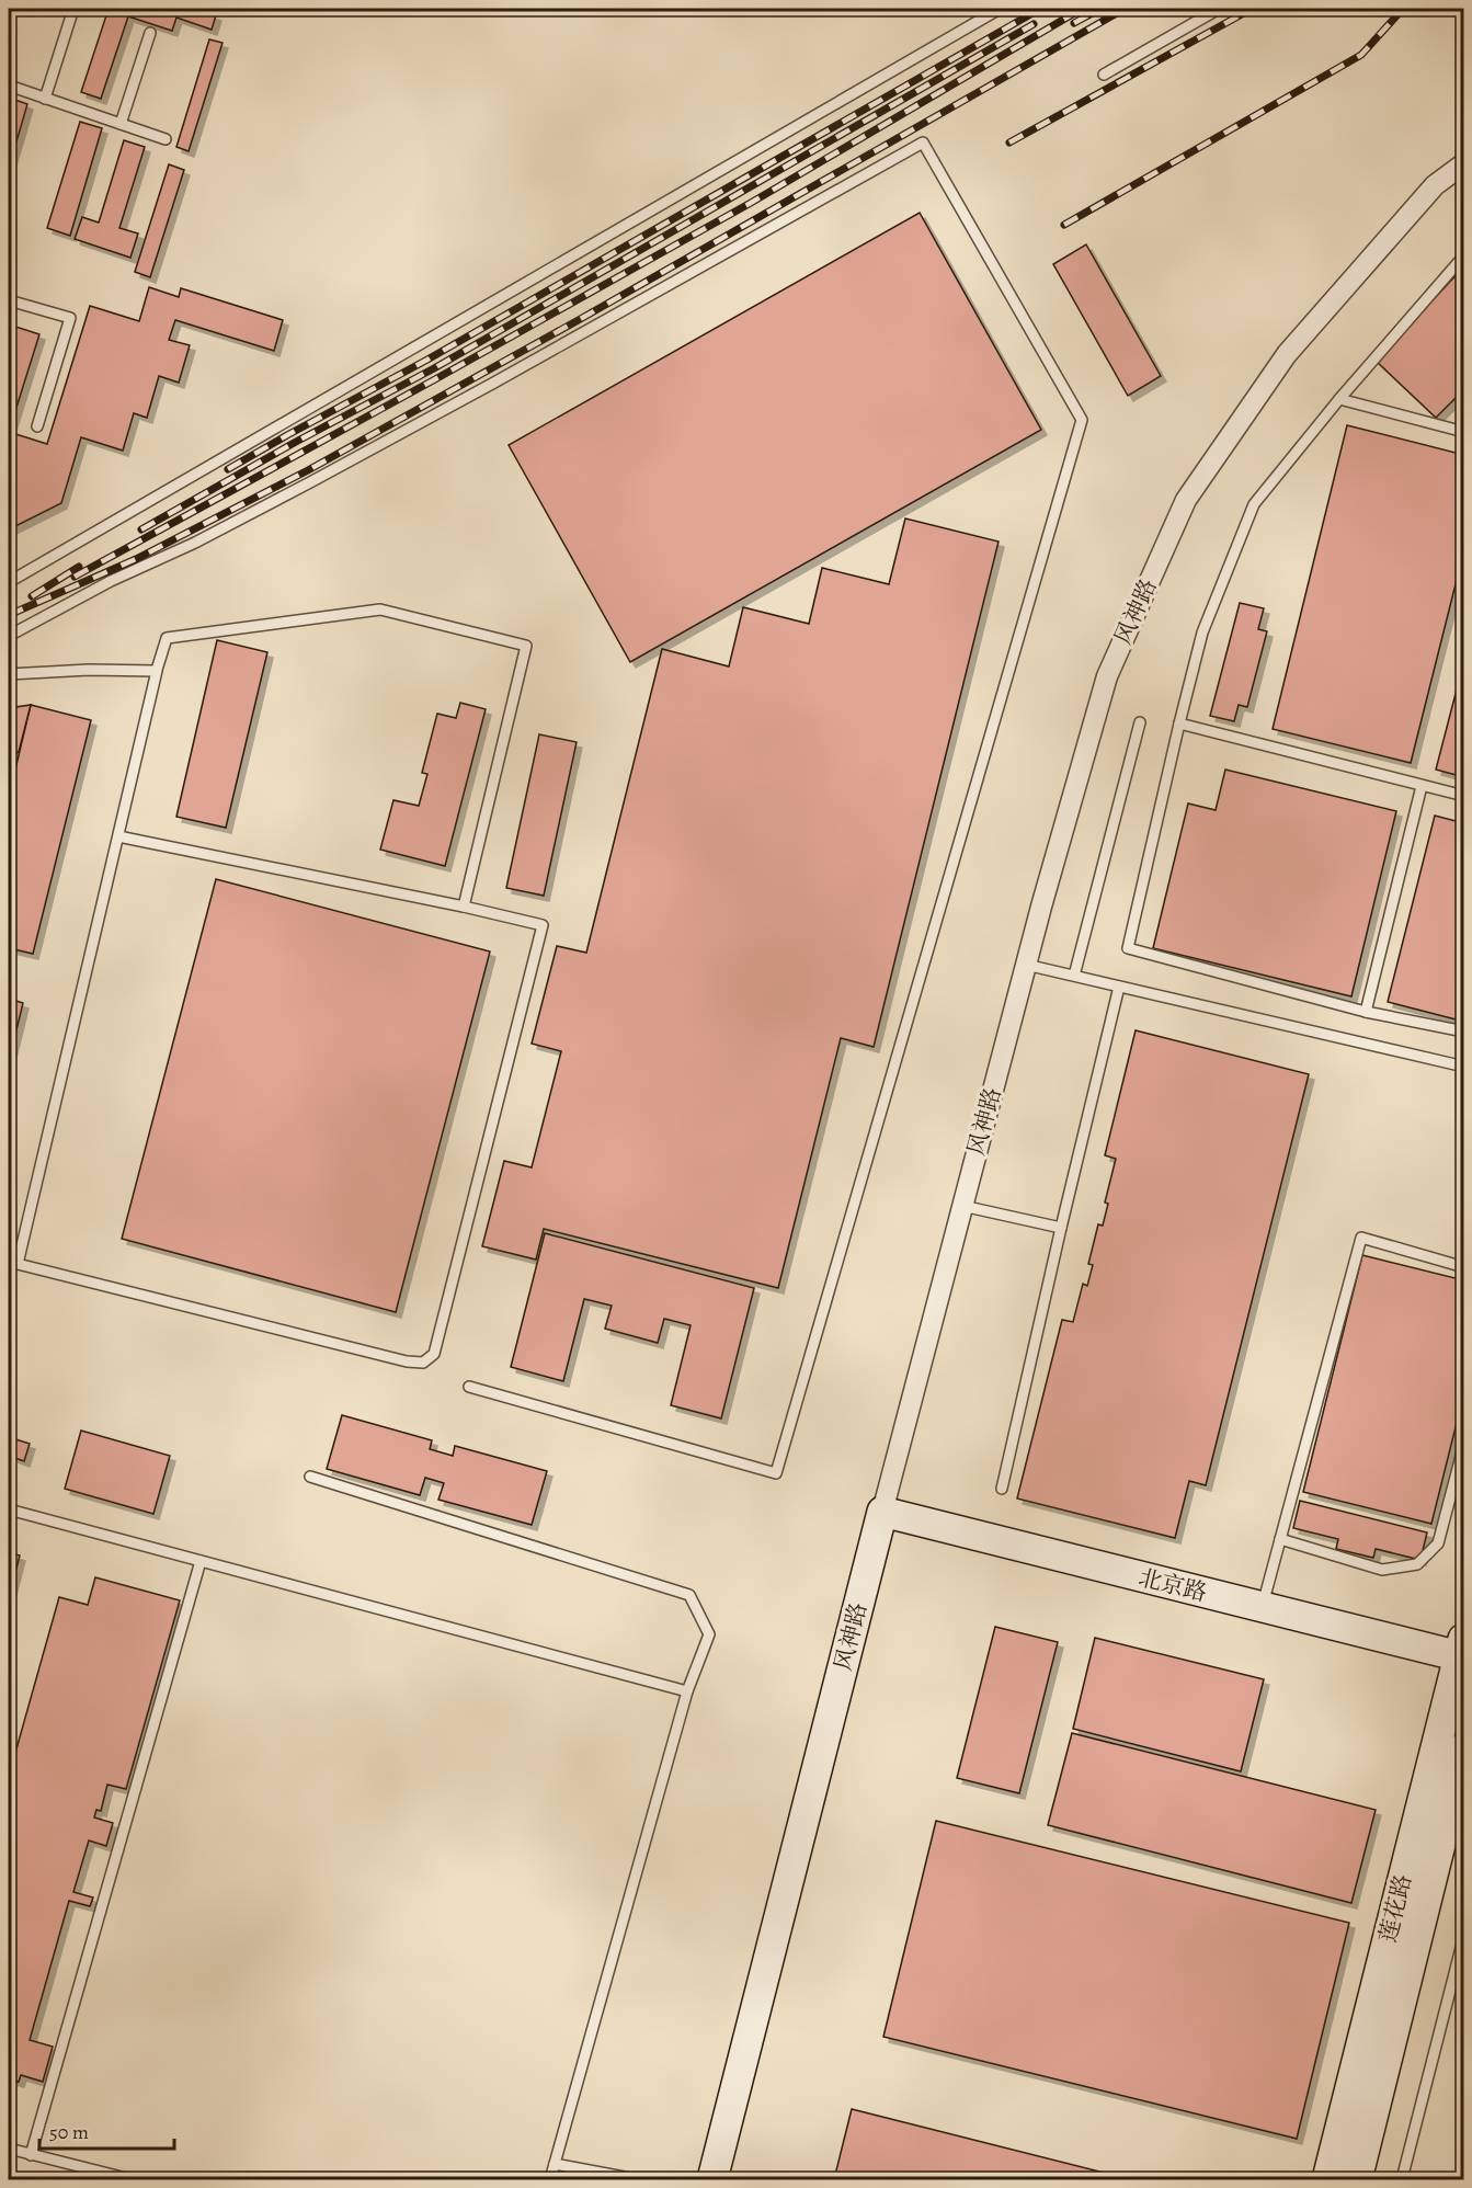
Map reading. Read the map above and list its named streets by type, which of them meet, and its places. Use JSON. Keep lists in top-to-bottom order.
{
  "streets": {
    "street": ["风神路", "北京路", "莲花路"]
  },
  "crossings": [
    ["风神路", "北京路"],
    ["北京路", "莲花路"]
  ],
  "scale_bar": "50 m"
}
